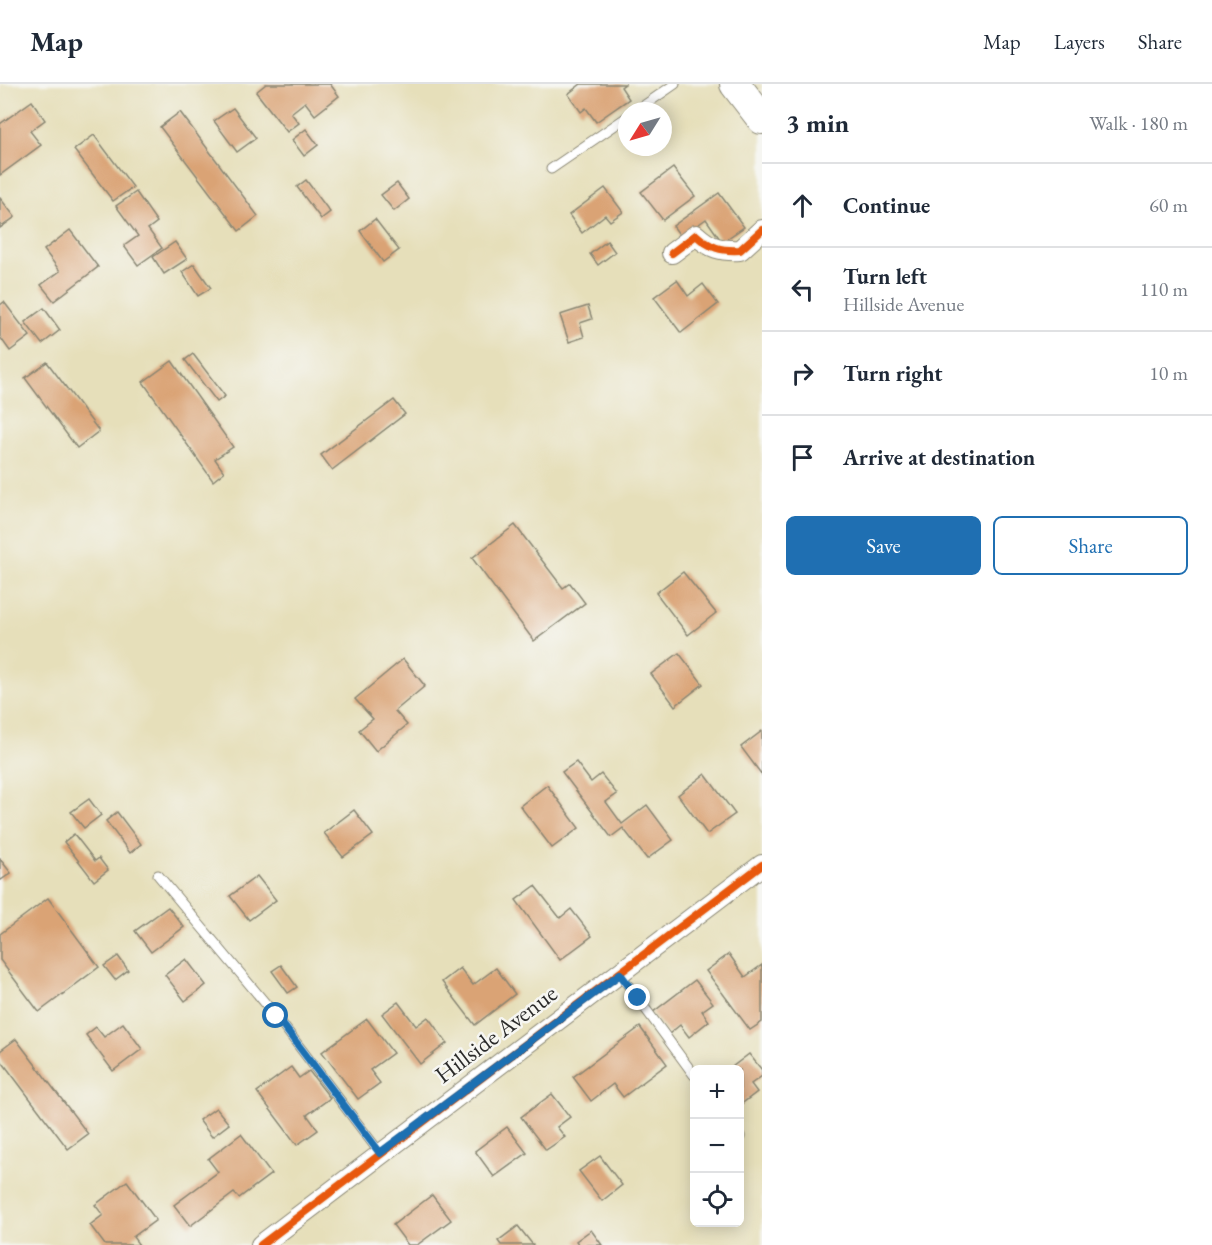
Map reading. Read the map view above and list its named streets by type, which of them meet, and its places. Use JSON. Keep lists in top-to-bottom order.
{
  "streets": {
    "street": ["Hillside Avenue"]
  },
  "north": "bottom left",
  "page": {
    "header": "Map",
    "nav": ["Map", "Layers", "Share"],
    "heading": ["3 min", "Walk · 180 m"],
    "list": [
      ["Continue", "60 m"],
      ["Turn left", "Hillside Avenue", "110 m"],
      ["Turn right", "10 m"],
      "Arrive at destination"
    ],
    "buttons": ["Save", "Share"],
    "map_buttons": ["+", "−"]
  }
}
